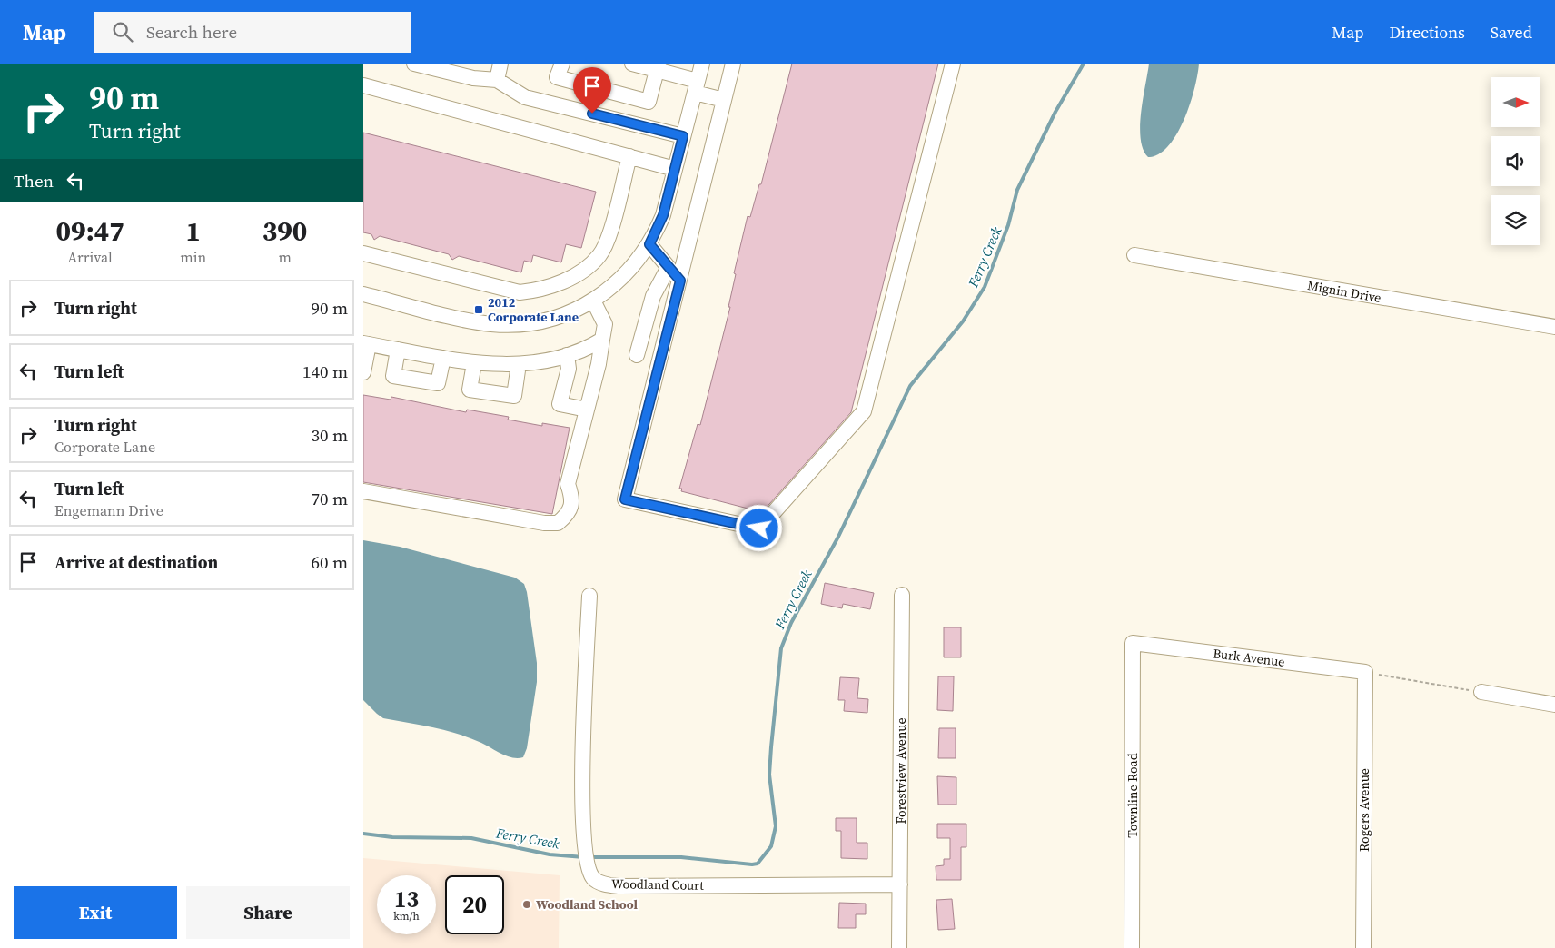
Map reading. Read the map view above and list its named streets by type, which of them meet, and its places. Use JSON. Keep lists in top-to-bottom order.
{
  "streets": {
    "street": [
      "Mignin Drive",
      "Burk Avenue",
      "Forestview Avenue",
      "Townline Road",
      "Rogers Avenue",
      "Woodland Court"
    ]
  },
  "crossings": [
    ["Burk Avenue", "Townline Road"],
    ["Burk Avenue", "Rogers Avenue"],
    ["Forestview Avenue", "Woodland Court"]
  ],
  "water": ["Ferry Creek"],
  "places": {
    "transit": ["2012 Corporate Lane"],
    "other": ["Woodland School"]
  },
  "north": "right",
  "page": {
    "header": "Map",
    "search": "Search here",
    "nav": ["Map", "Directions", "Saved"],
    "turn": ["90 m", "Turn right"],
    "then": "Then",
    "eta": [
      "09:47",
      "Arrival",
      "1",
      "min",
      "390",
      "m"
    ],
    "list": [
      {
        "name": "Turn right",
        "value": "90 m"
      },
      {
        "name": "Turn left",
        "value": "140 m"
      },
      {
        "name": "Turn right",
        "note": "Corporate Lane",
        "value": "30 m"
      },
      {
        "name": "Turn left",
        "note": "Engemann Drive",
        "value": "70 m"
      },
      {
        "name": "Arrive at destination",
        "value": "60 m"
      }
    ],
    "speed": "13 km/h",
    "limit": "20",
    "buttons": ["Exit", "Share"]
  }
}
